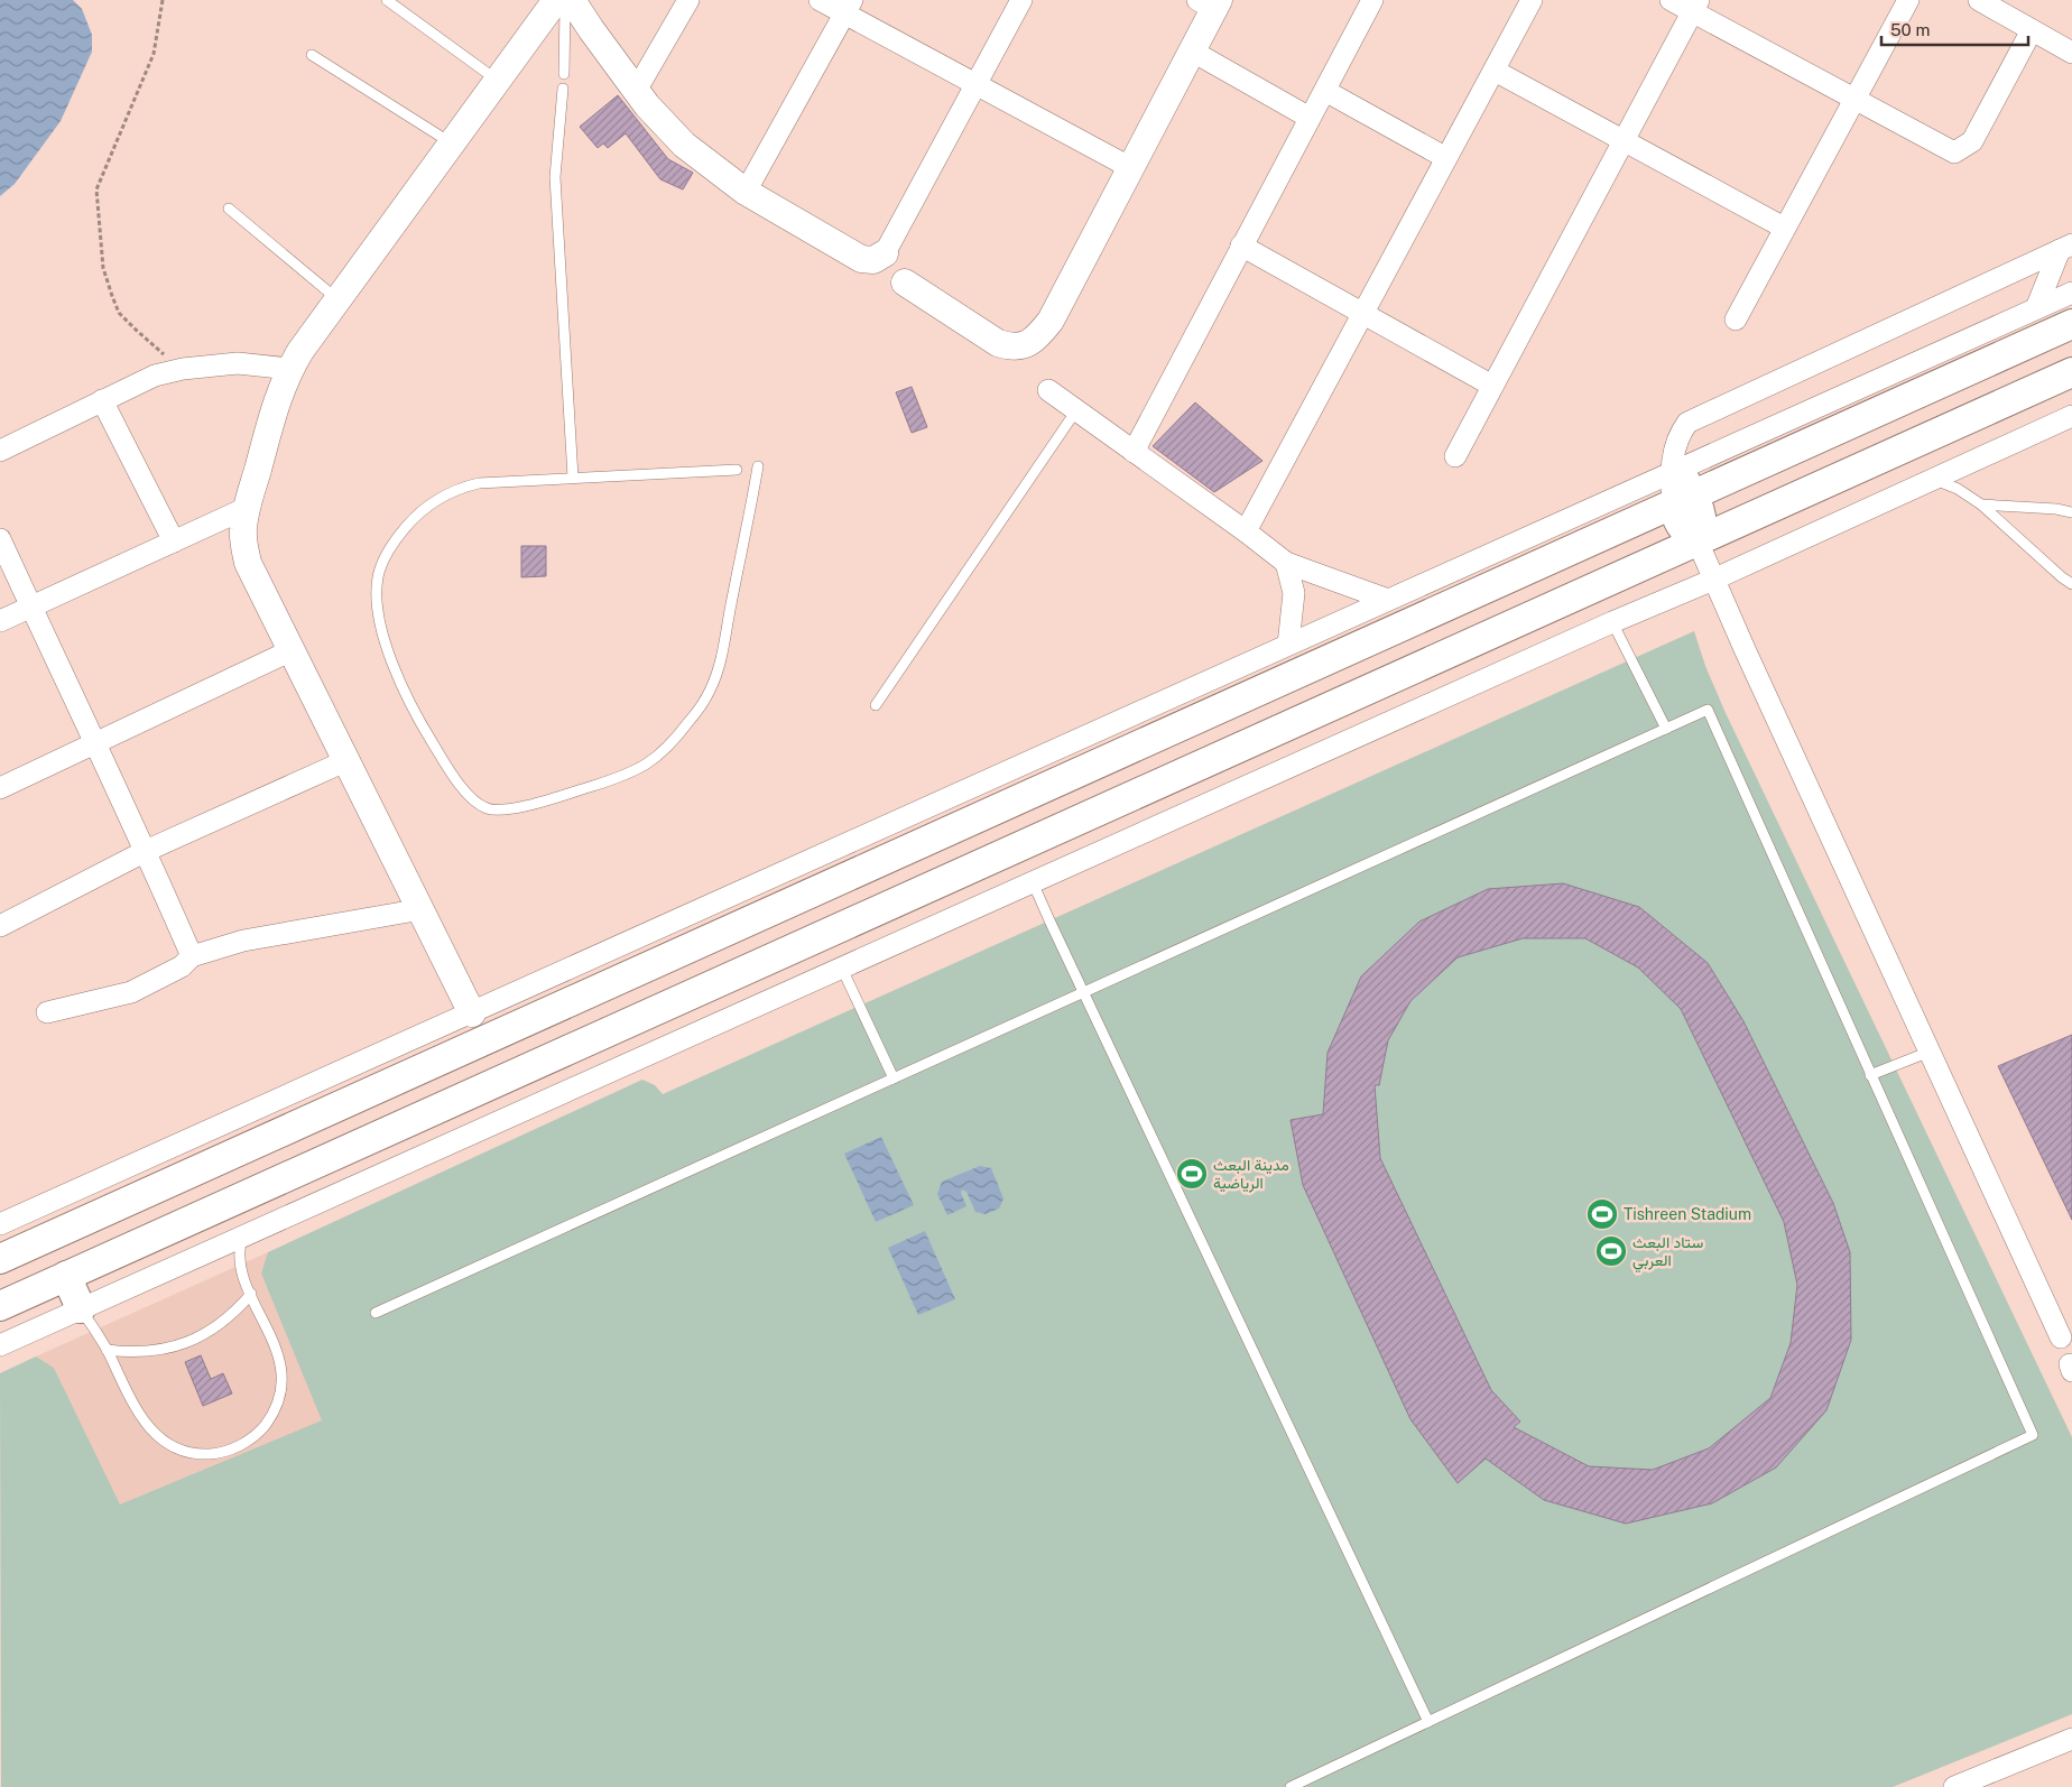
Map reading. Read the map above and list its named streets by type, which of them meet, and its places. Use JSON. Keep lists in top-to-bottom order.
{
  "places": {
    "sports": ["مدينة البعث الرياضية", "Tishreen Stadium", "ستاد البعث العربي"]
  },
  "scale_bar": "50 m"
}
